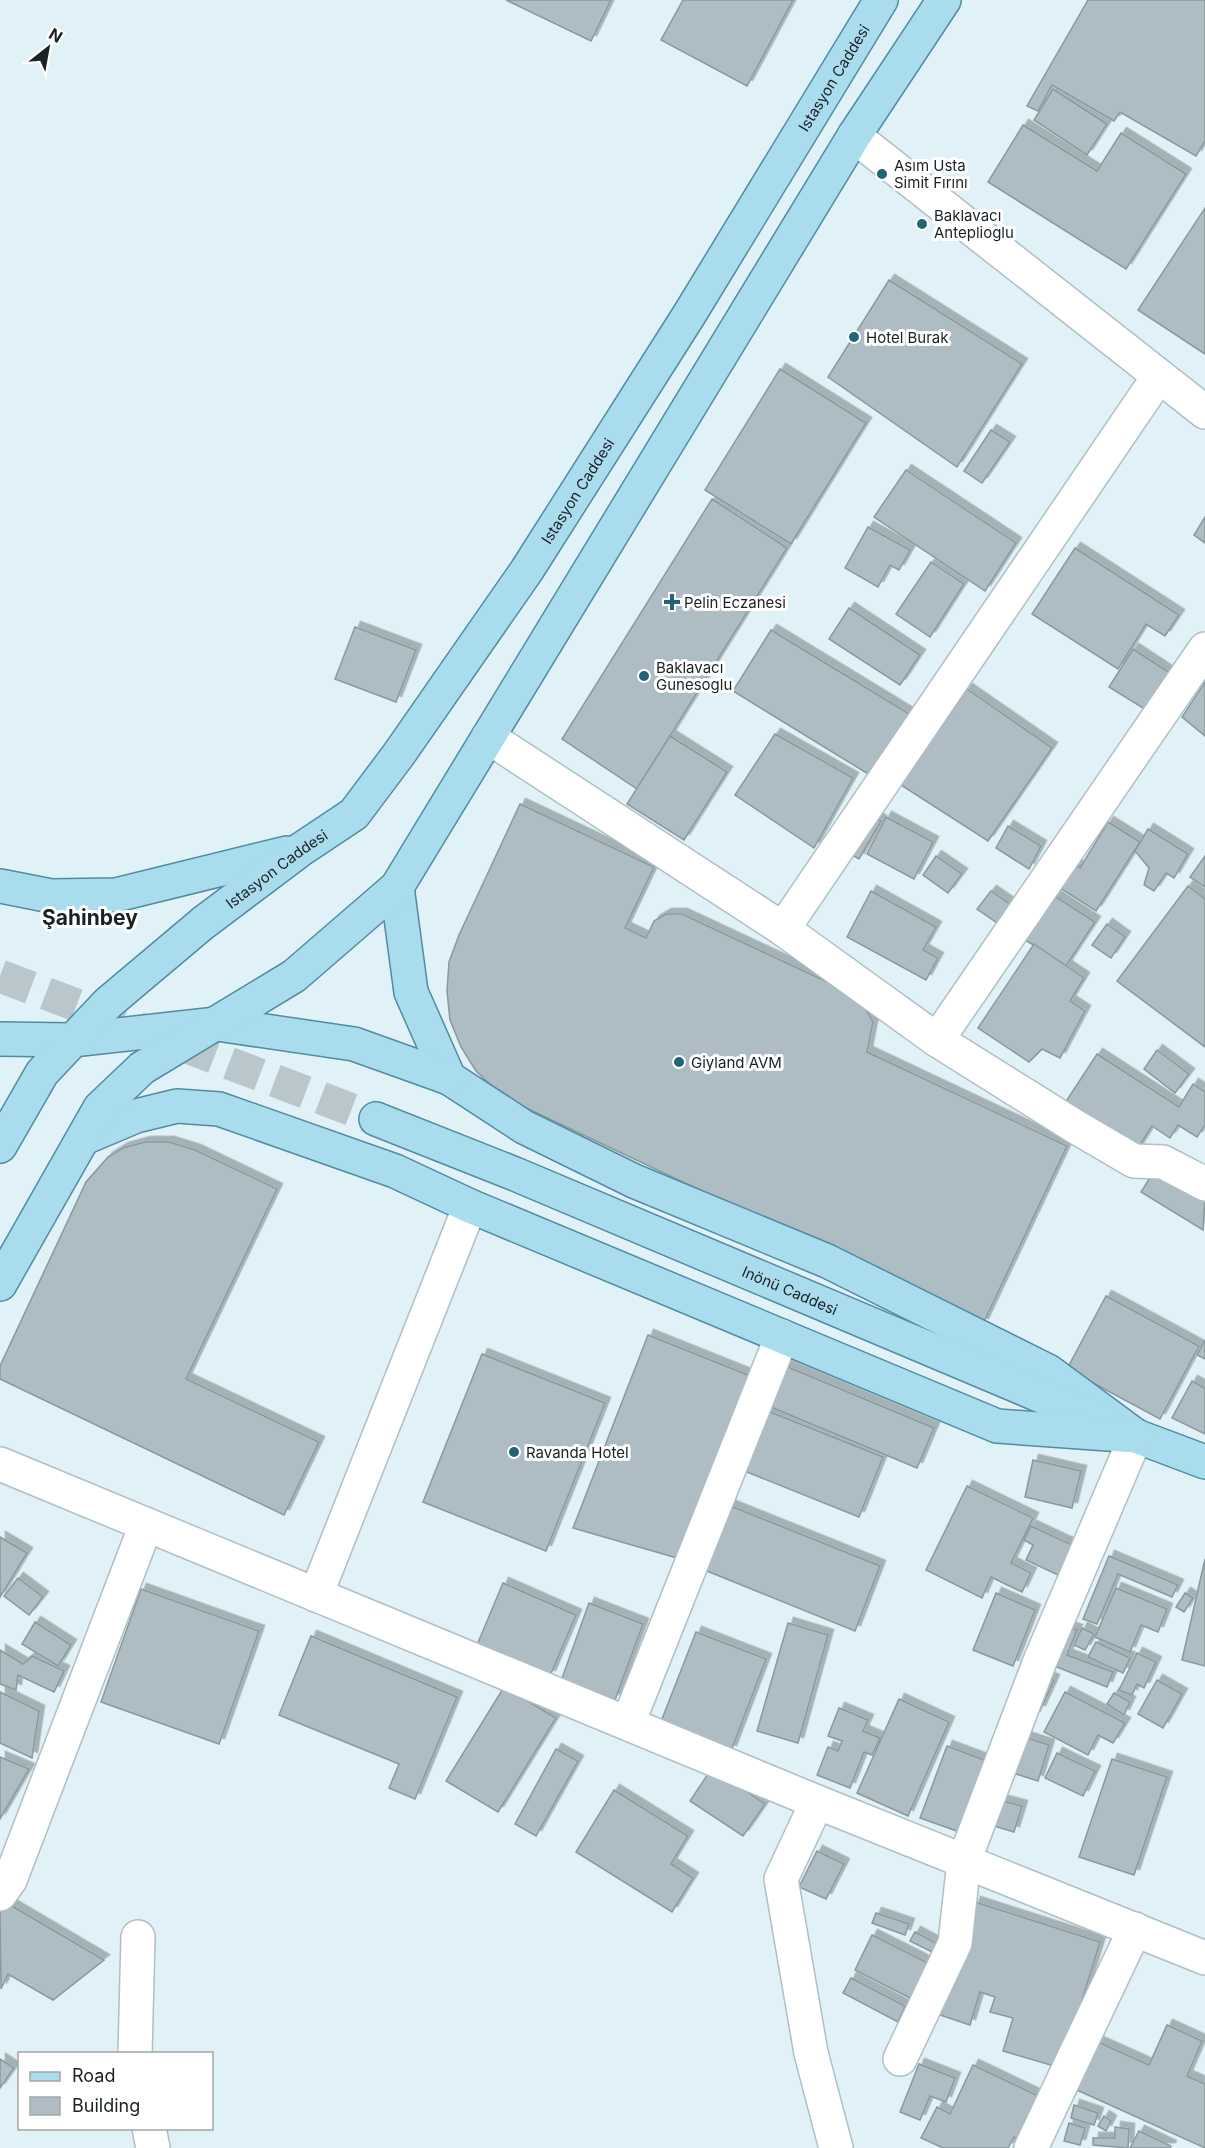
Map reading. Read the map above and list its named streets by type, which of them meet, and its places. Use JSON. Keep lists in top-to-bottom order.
{
  "streets": {
    "main road": ["Istasyon Caddesi", "Inönü Caddesi"]
  },
  "districts": ["Şahinbey"],
  "places": {
    "other": [
      "Asım Usta Simit Fırını",
      "Baklavacı Anteplioglu",
      "Hotel Burak",
      "Baklavacı Gunesoglu",
      "Giyland AVM",
      "Ravanda Hotel"
    ],
    "health": ["Pelin Eczanesi"]
  },
  "legend": ["Road", "Building"],
  "north": "top right"
}
